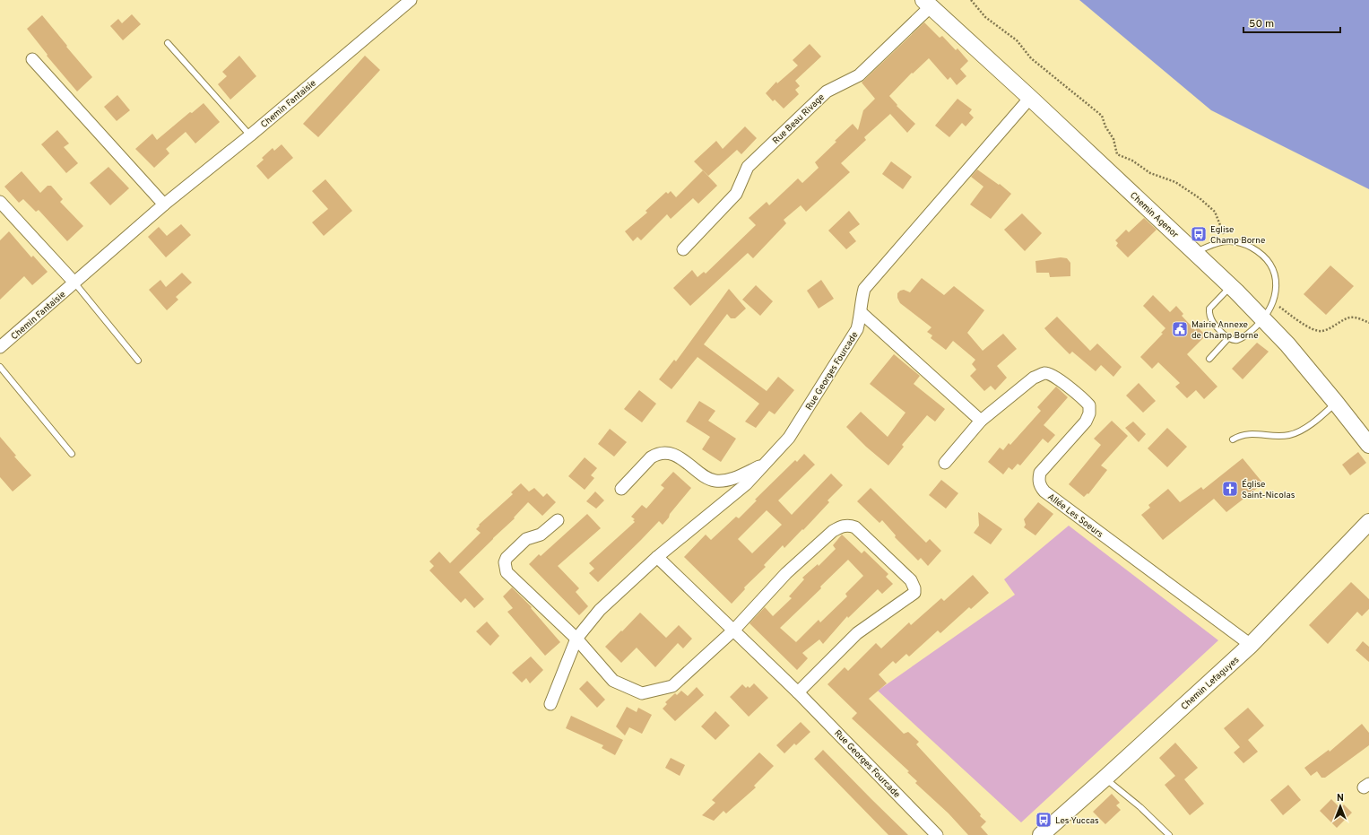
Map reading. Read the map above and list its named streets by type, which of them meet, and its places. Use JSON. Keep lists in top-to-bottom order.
{
  "streets": {
    "main road": ["Chemin Agenor", "Chemin Lefaguyes"],
    "street": [
      "Chemin Fantaisie",
      "Rue Beau Rivage",
      "Rue Georges Fourcade",
      "Allée Les Soeurs"
    ]
  },
  "crossings": [
    ["Rue Beau Rivage", "Chemin Agenor"],
    ["Chemin Agenor", "Rue Georges Fourcade"],
    ["Allée Les Soeurs", "Chemin Lefaguyes"]
  ],
  "places": {
    "bus stop": ["Eglise Champ Borne", "Les Yuccas"],
    "public building": ["Mairie Annexe de Champ Borne"],
    "church": ["Église Saint-Nicolas"]
  },
  "scale_bar": "50 m",
  "north": "top"
}
